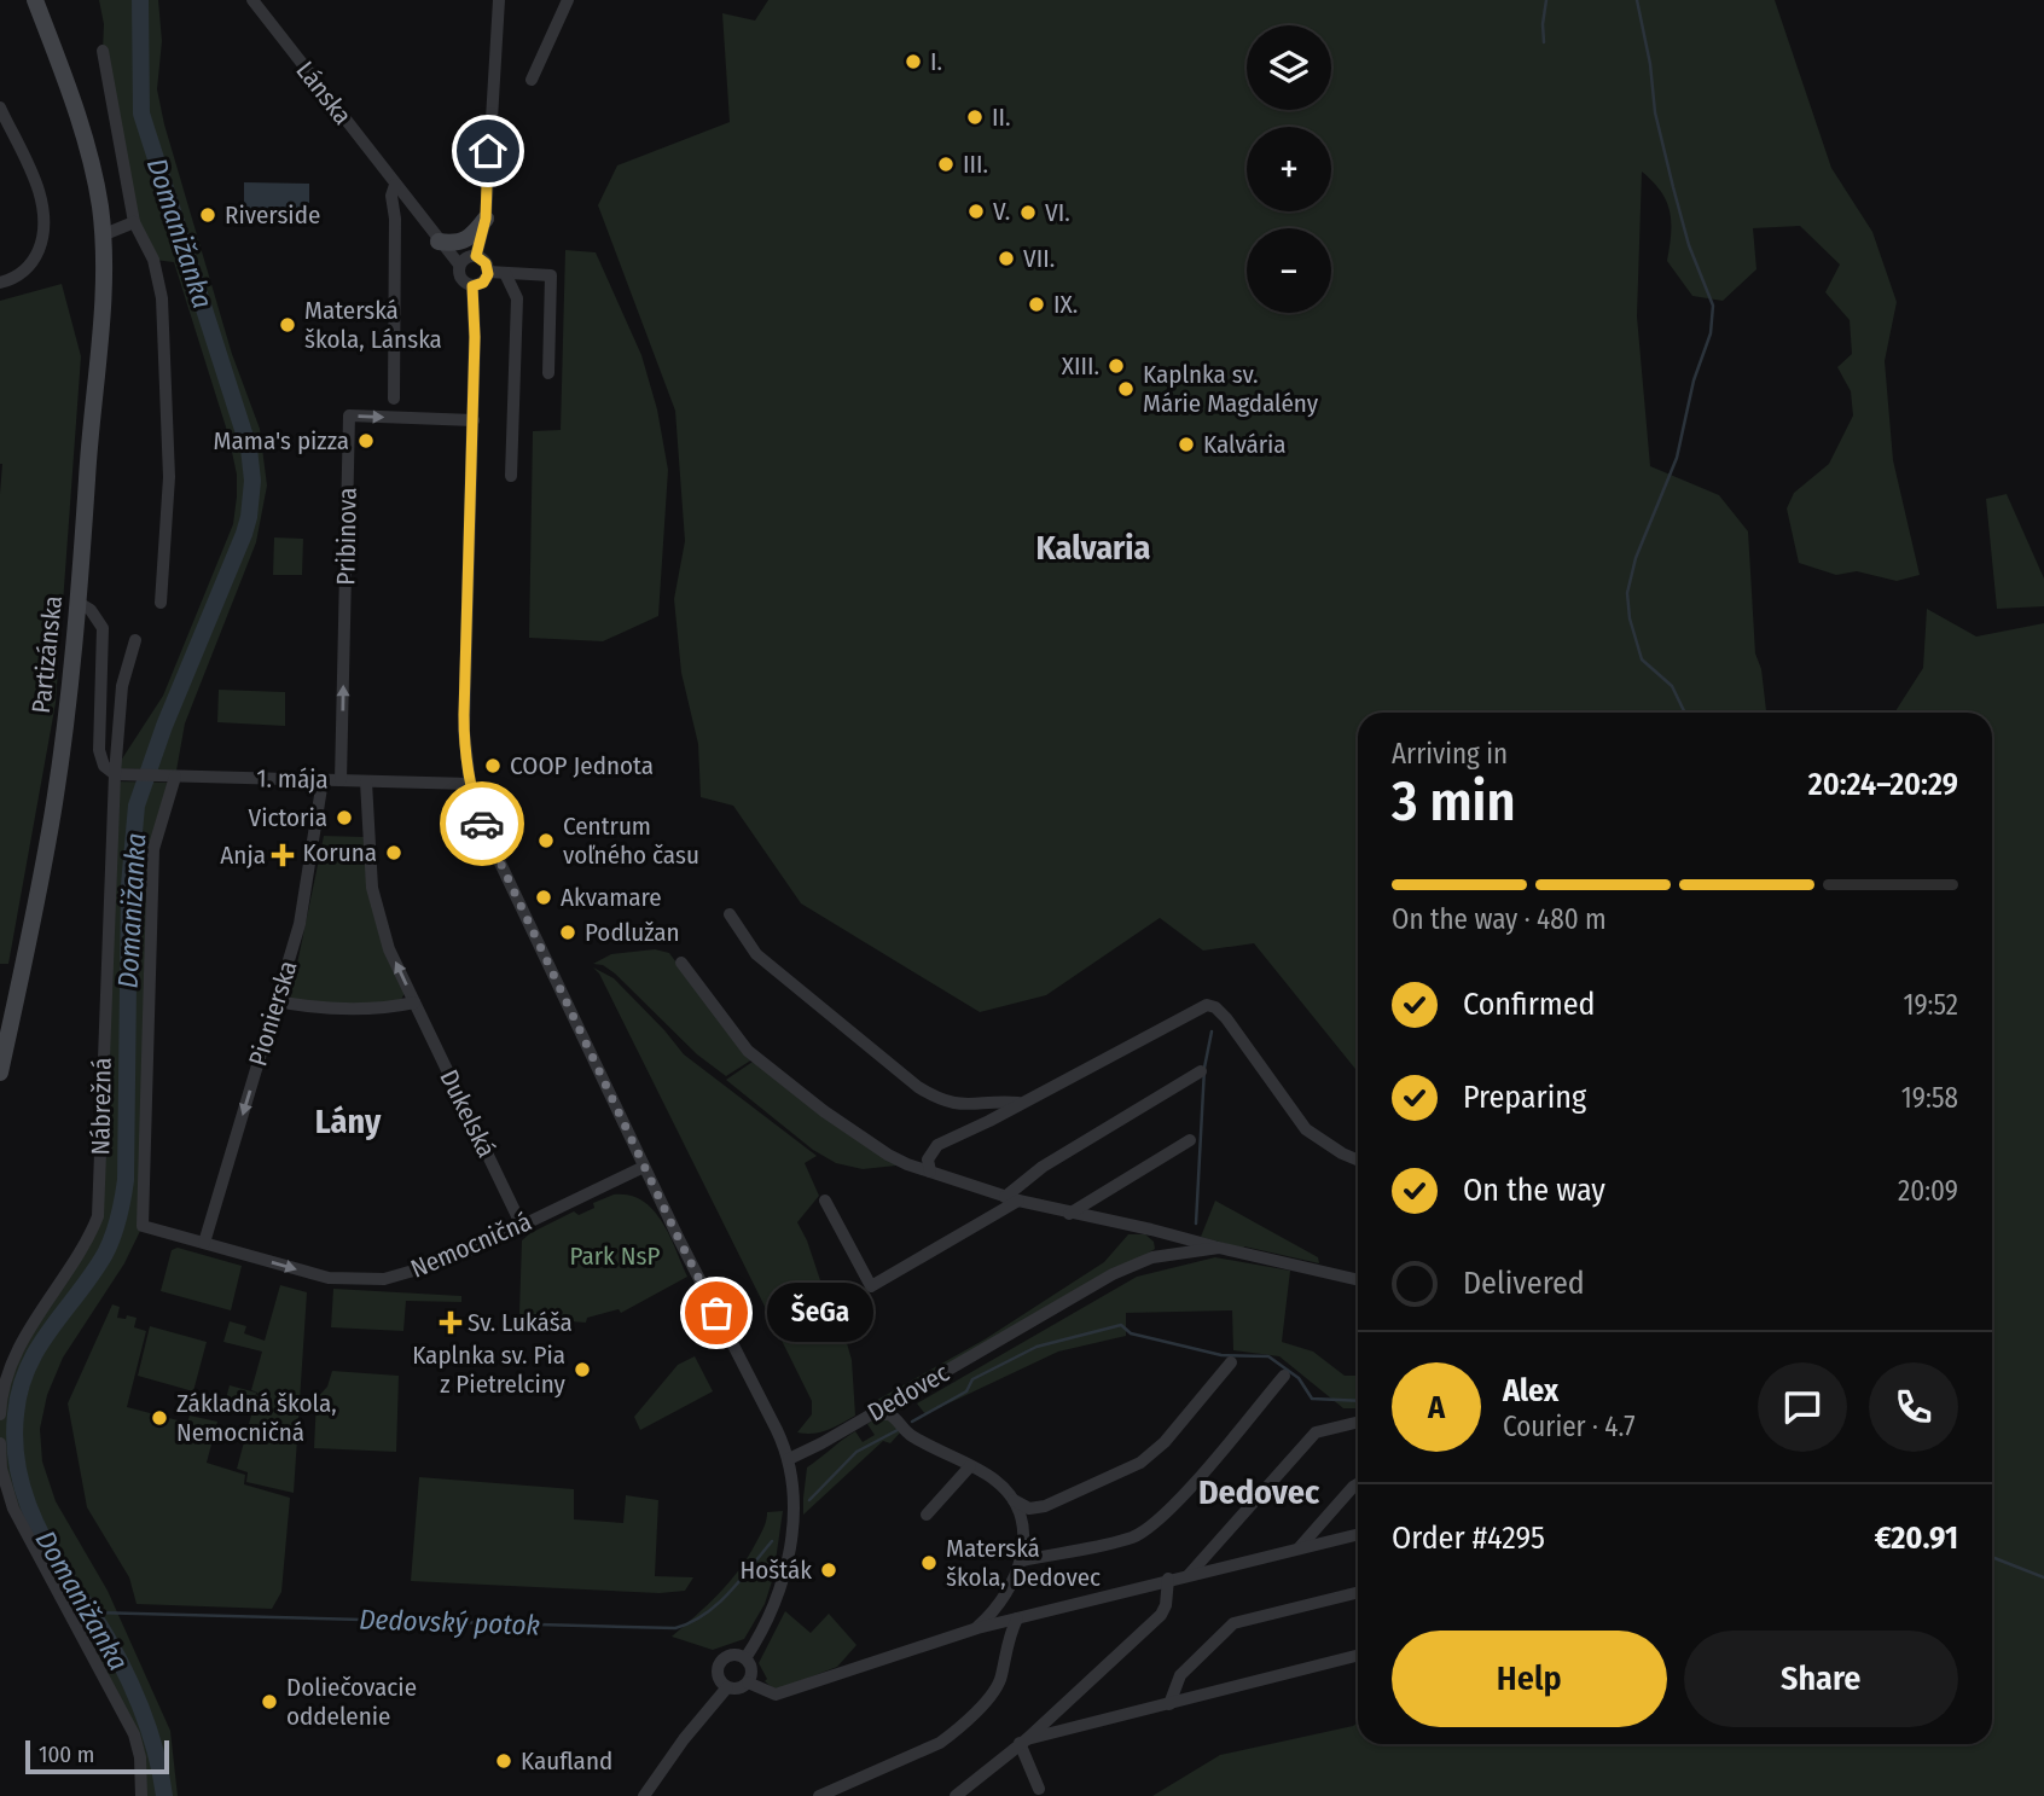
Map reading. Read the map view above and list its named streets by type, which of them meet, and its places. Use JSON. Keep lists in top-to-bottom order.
{
  "streets": {
    "main road": ["Partizánska"],
    "street": [
      "Lánska",
      "Pribinova",
      "1. mája",
      "Pionierska",
      "Nábrežná",
      "Dukelská",
      "Nemocničná",
      "Dedovec"
    ]
  },
  "crossings": [
    ["Pribinova", "1. mája"],
    ["1. mája", "Pionierska"],
    ["1. mája", "Nábrežná"],
    ["1. mája", "Dukelská"],
    ["Pionierska", "Nemocničná"],
    ["Nábrežná", "Nemocničná"],
    ["Dukelská", "Nemocničná"]
  ],
  "one_way": ["Pionierska", "Dukelská", "Nemocničná"],
  "districts": ["Kalvaria", "Lány", "Dedovec"],
  "water": ["Domanižanka", "Dedovský potok"],
  "parks": ["Park NsP"],
  "places": {
    "other": [
      "I.",
      "II.",
      "III.",
      "V.",
      "VI.",
      "Riverside",
      "VII.",
      "IX.",
      "Materská škola, Lánska",
      "XIII.",
      "Kaplnka sv. Márie Magdalény",
      "Mama's pizza",
      "Kalvária",
      "COOP Jednota",
      "Victoria",
      "Centrum voľného času",
      "Koruna",
      "Akvamare",
      "Podlužan",
      "ŠeGa",
      "Kaplnka sv. Pia z Pietrelciny",
      "Základná škola, Nemocničná",
      "Materská škola, Dedovec",
      "Hošták",
      "Doliečovacie oddelenie",
      "Kaufland"
    ],
    "health": ["Anja", "Sv. Lukáša"]
  },
  "scale_bar": "100 m",
  "page": {
    "map_buttons": ["+", "−"],
    "heading": ["3 min", "Arriving in", "20:24–20:29"],
    "panel": [
      "Alex",
      "Courier · 4.7",
      "Order #4295",
      "€20.91"
    ],
    "bar": "On the way · 480 m",
    "list": [
      ["Confirmed", "19:52"],
      ["Preparing", "19:58"],
      ["On the way", "20:09"],
      "Delivered"
    ],
    "bubble": "ŠeGa",
    "round": "A",
    "buttons": ["Help", "Share"],
    "scale": "100 m"
  }
}
